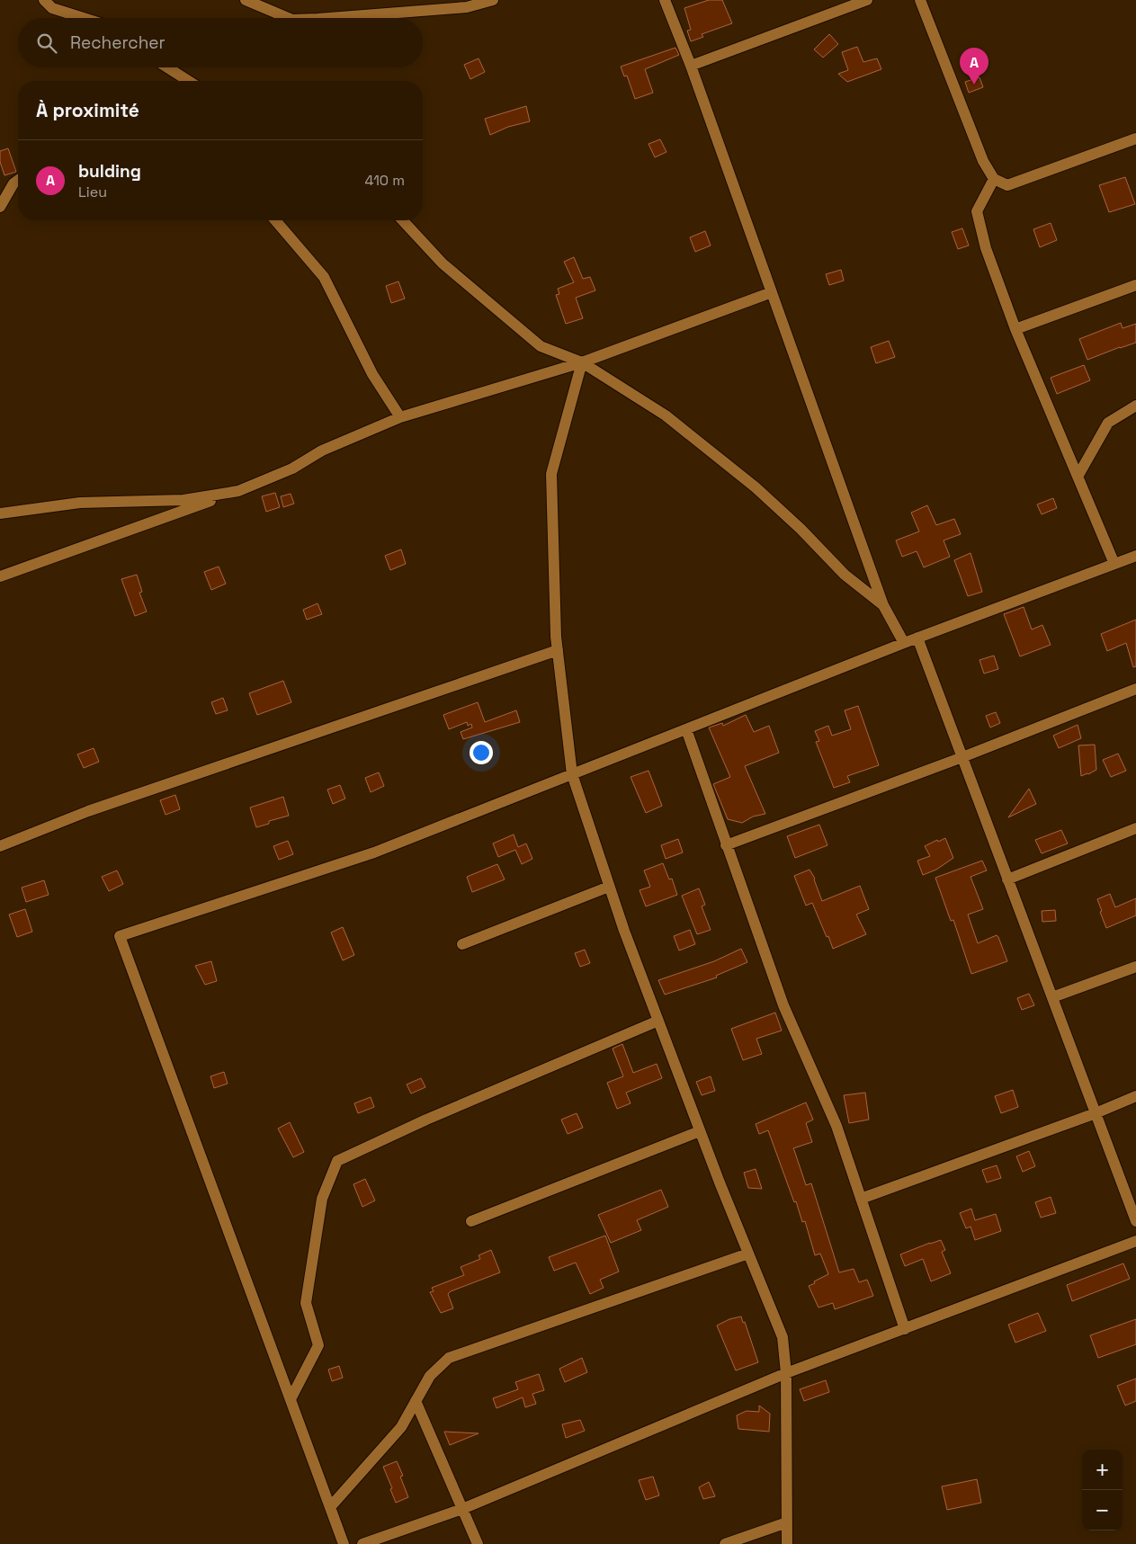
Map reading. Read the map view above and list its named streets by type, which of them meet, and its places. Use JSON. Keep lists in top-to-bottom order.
{
  "page": {
    "search": "Rechercher",
    "pins": "A",
    "heading": "À proximité",
    "list": [
      {
        "mark": "A",
        "name": "bulding",
        "note": "Lieu",
        "value": "410 m"
      }
    ],
    "map_buttons": ["+", "−"]
  }
}
